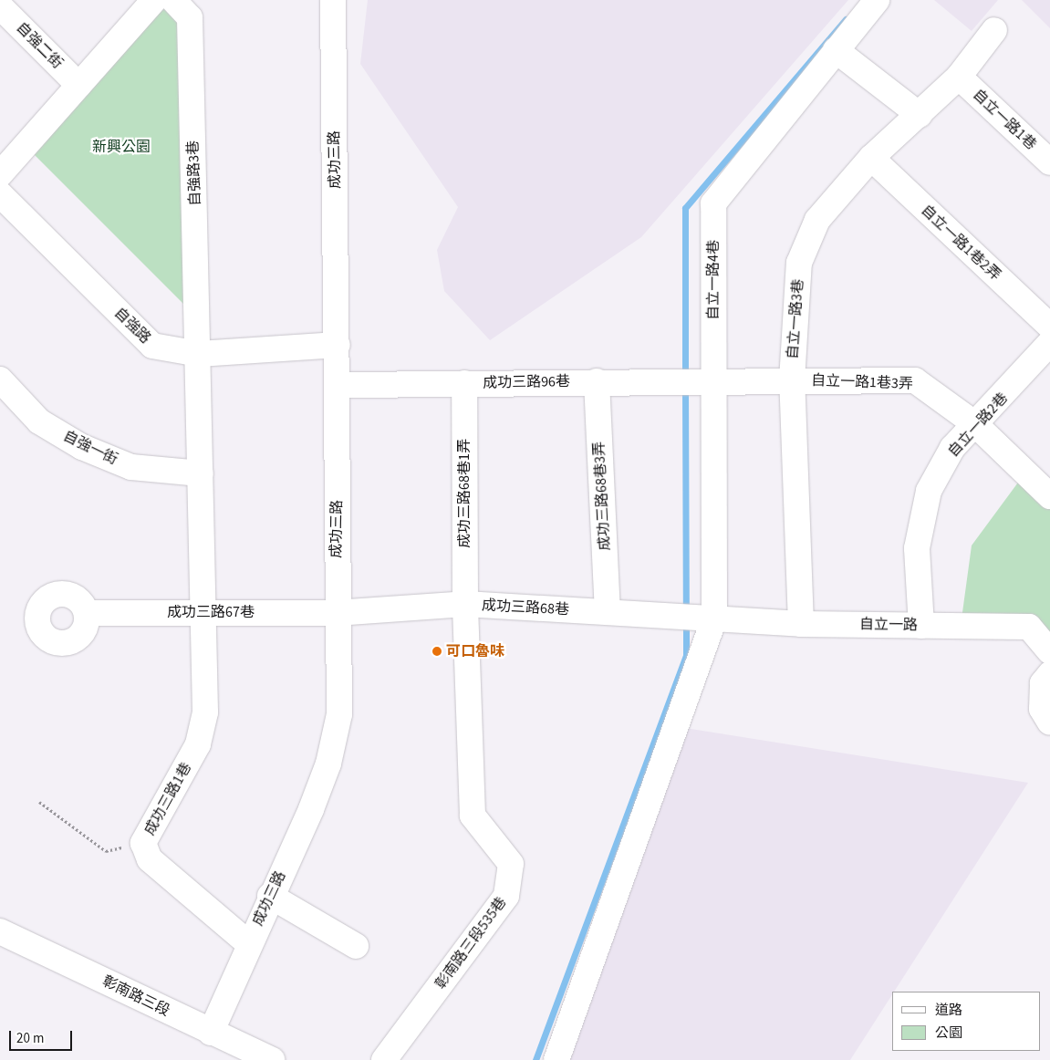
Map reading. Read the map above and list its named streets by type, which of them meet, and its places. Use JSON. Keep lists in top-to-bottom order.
{
  "streets": {
    "street": [
      "自強二街",
      "自立一路1巷",
      "成功三路",
      "自強路3巷",
      "自立一路1巷2弄",
      "自立一路4巷",
      "自立一路3巷",
      "自強路",
      "成功三路96巷",
      "自立一路1巷3弄",
      "自立一路2巷",
      "自強一街",
      "成功三路68巷1弄",
      "成功三路68巷3弄",
      "成功三路68巷",
      "成功三路67巷",
      "自立一路",
      "成功三路1巷",
      "彰南路三段535巷",
      "彰南路三段"
    ]
  },
  "crossings": [
    ["自立一路1巷", "自立一路3巷"],
    ["成功三路", "自強路"],
    ["成功三路", "成功三路96巷"],
    ["成功三路", "成功三路68巷"],
    ["成功三路", "成功三路67巷"],
    ["成功三路", "成功三路1巷"],
    ["成功三路", "彰南路三段"],
    ["自強路3巷", "自強路"],
    ["自強路3巷", "自強一街"],
    ["自強路3巷", "成功三路1巷"],
    ["自立一路1巷2弄", "自立一路3巷"],
    ["自立一路4巷", "成功三路96巷"],
    ["自立一路4巷", "自立一路1巷3弄"],
    ["自立一路4巷", "成功三路68巷"],
    ["自立一路4巷", "自立一路"],
    ["自立一路3巷", "自立一路1巷3弄"],
    ["自立一路3巷", "自立一路"],
    ["成功三路96巷", "自立一路1巷3弄"],
    ["成功三路96巷", "成功三路68巷1弄"],
    ["成功三路96巷", "成功三路68巷3弄"],
    ["自立一路1巷3弄", "自立一路2巷"],
    ["自立一路2巷", "自立一路"],
    ["自強一街", "成功三路1巷"],
    ["成功三路68巷1弄", "成功三路68巷"],
    ["成功三路68巷1弄", "彰南路三段535巷"],
    ["成功三路68巷3弄", "成功三路68巷"],
    ["成功三路68巷", "成功三路67巷"],
    ["成功三路68巷", "自立一路"],
    ["成功三路68巷", "彰南路三段535巷"],
    ["成功三路67巷", "成功三路1巷"]
  ],
  "parks": ["新興公園"],
  "places": ["可口魯味"],
  "legend": ["道路", "公園"],
  "scale_bar": "20 m"
}
